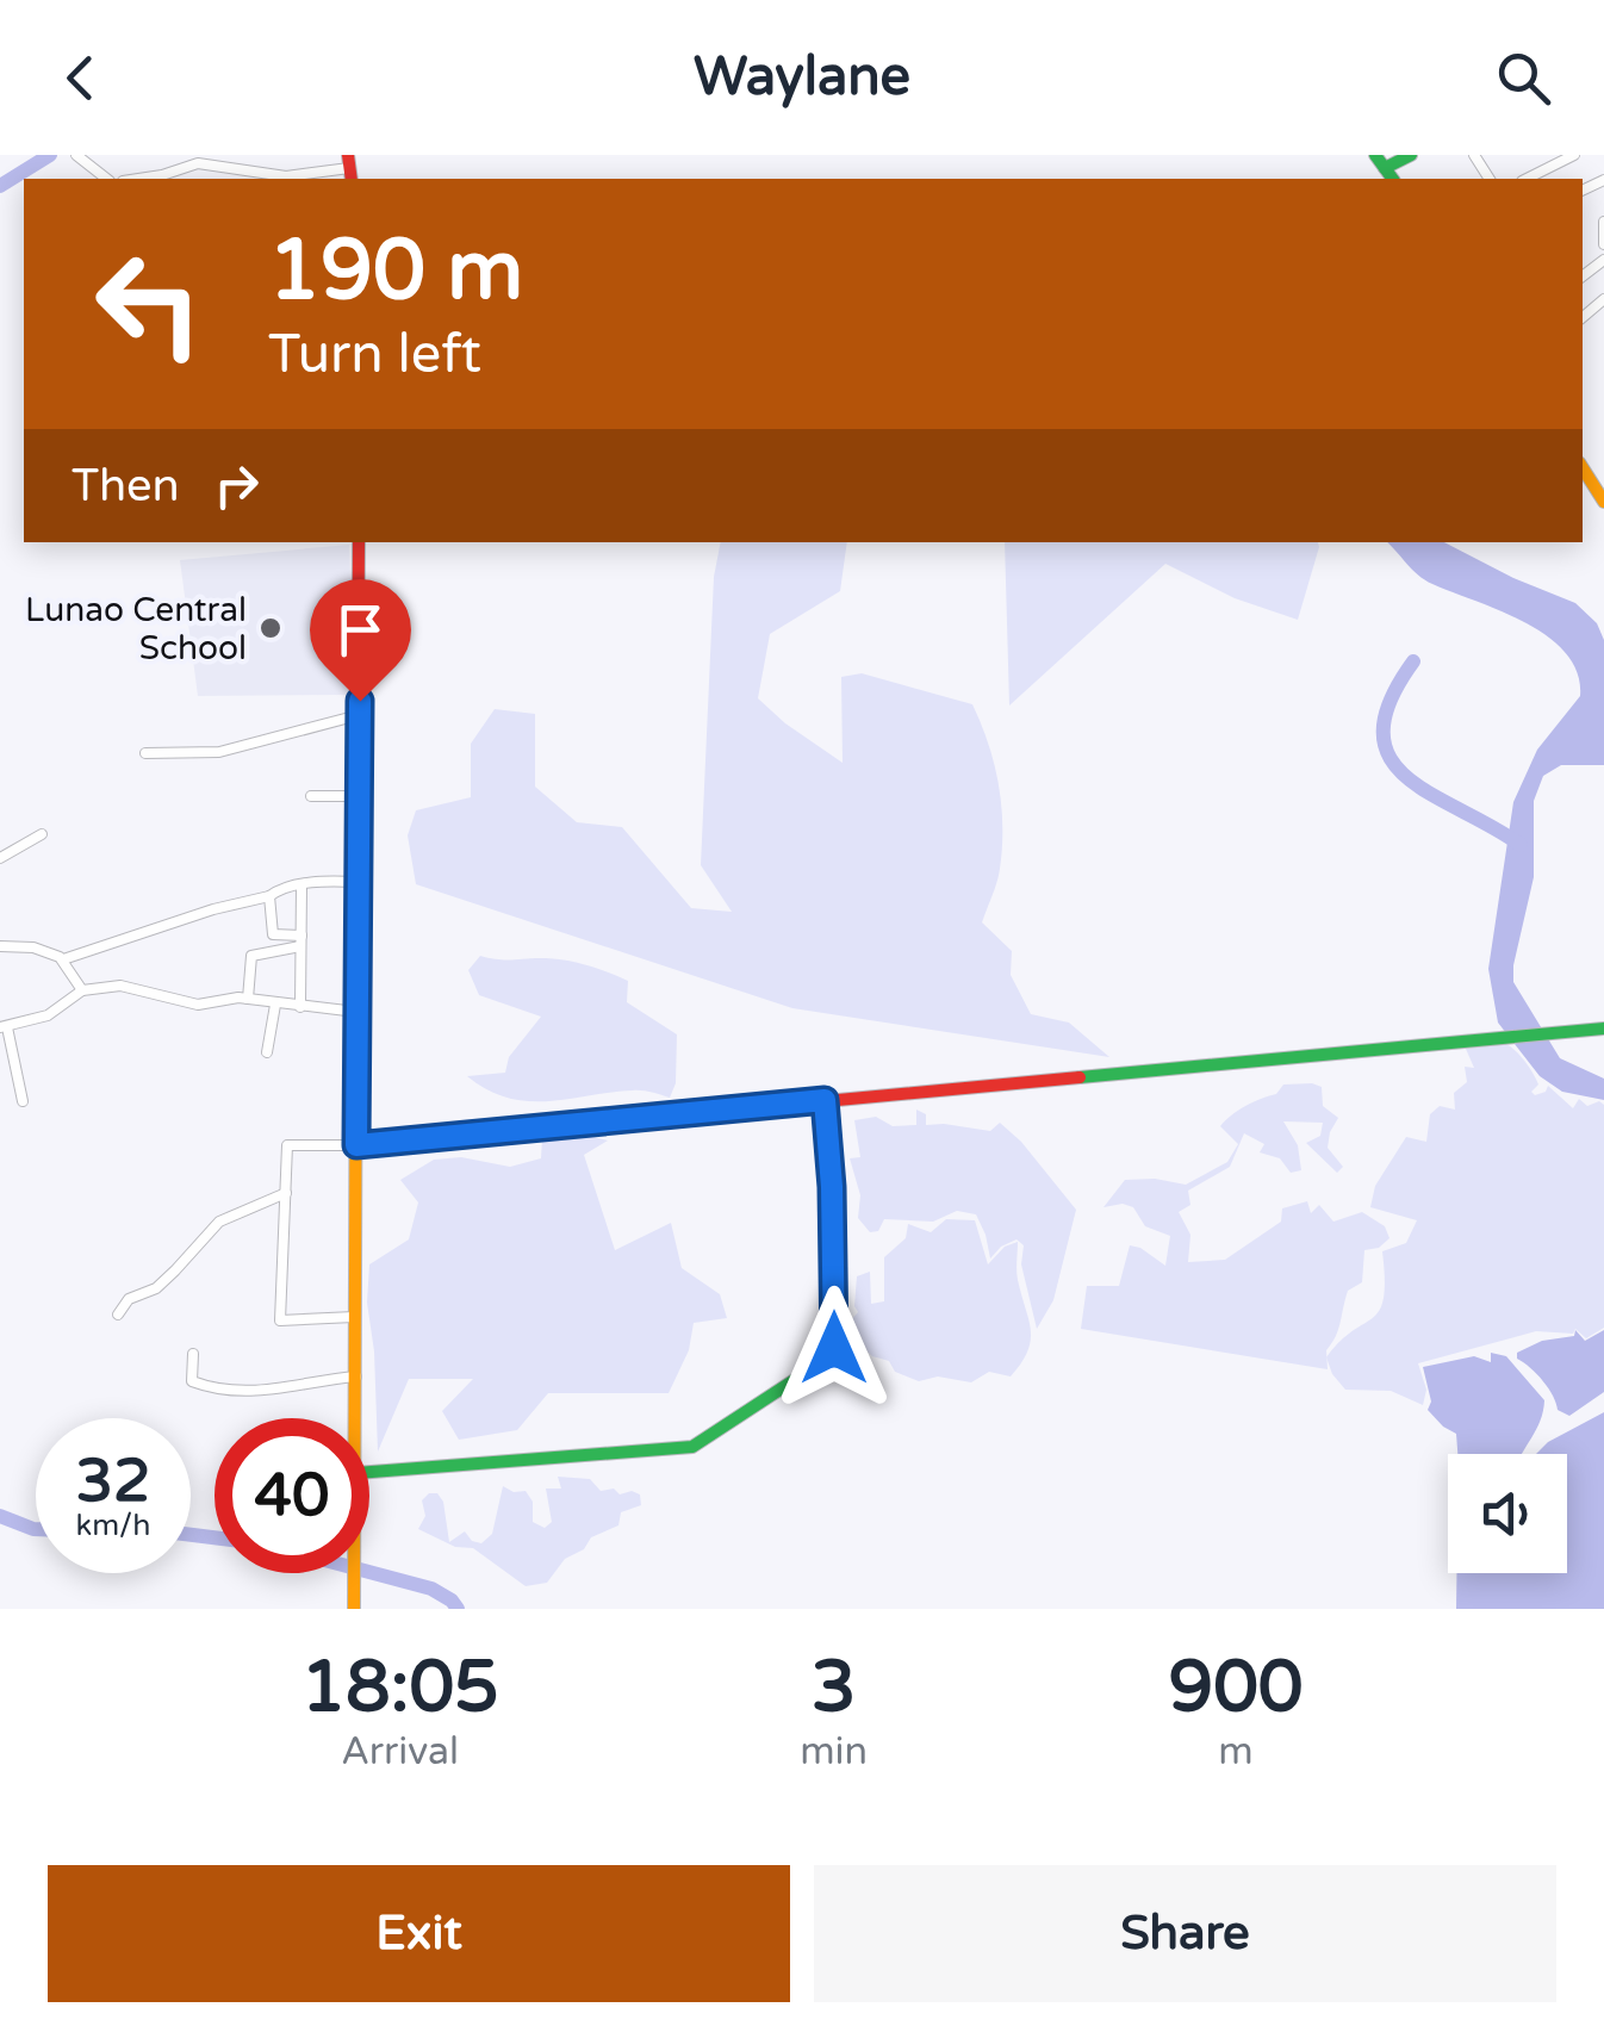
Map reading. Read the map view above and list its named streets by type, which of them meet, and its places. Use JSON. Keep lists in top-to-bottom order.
{
  "places": ["Lunao Central School"],
  "page": {
    "header": "Waylane",
    "turn": ["190 m", "Turn left"],
    "then": "Then",
    "speed": "32 km/h",
    "limit": "40",
    "eta": [
      "18:05",
      "Arrival",
      "3",
      "min",
      "900",
      "m"
    ],
    "buttons": ["Exit", "Share"]
  }
}
